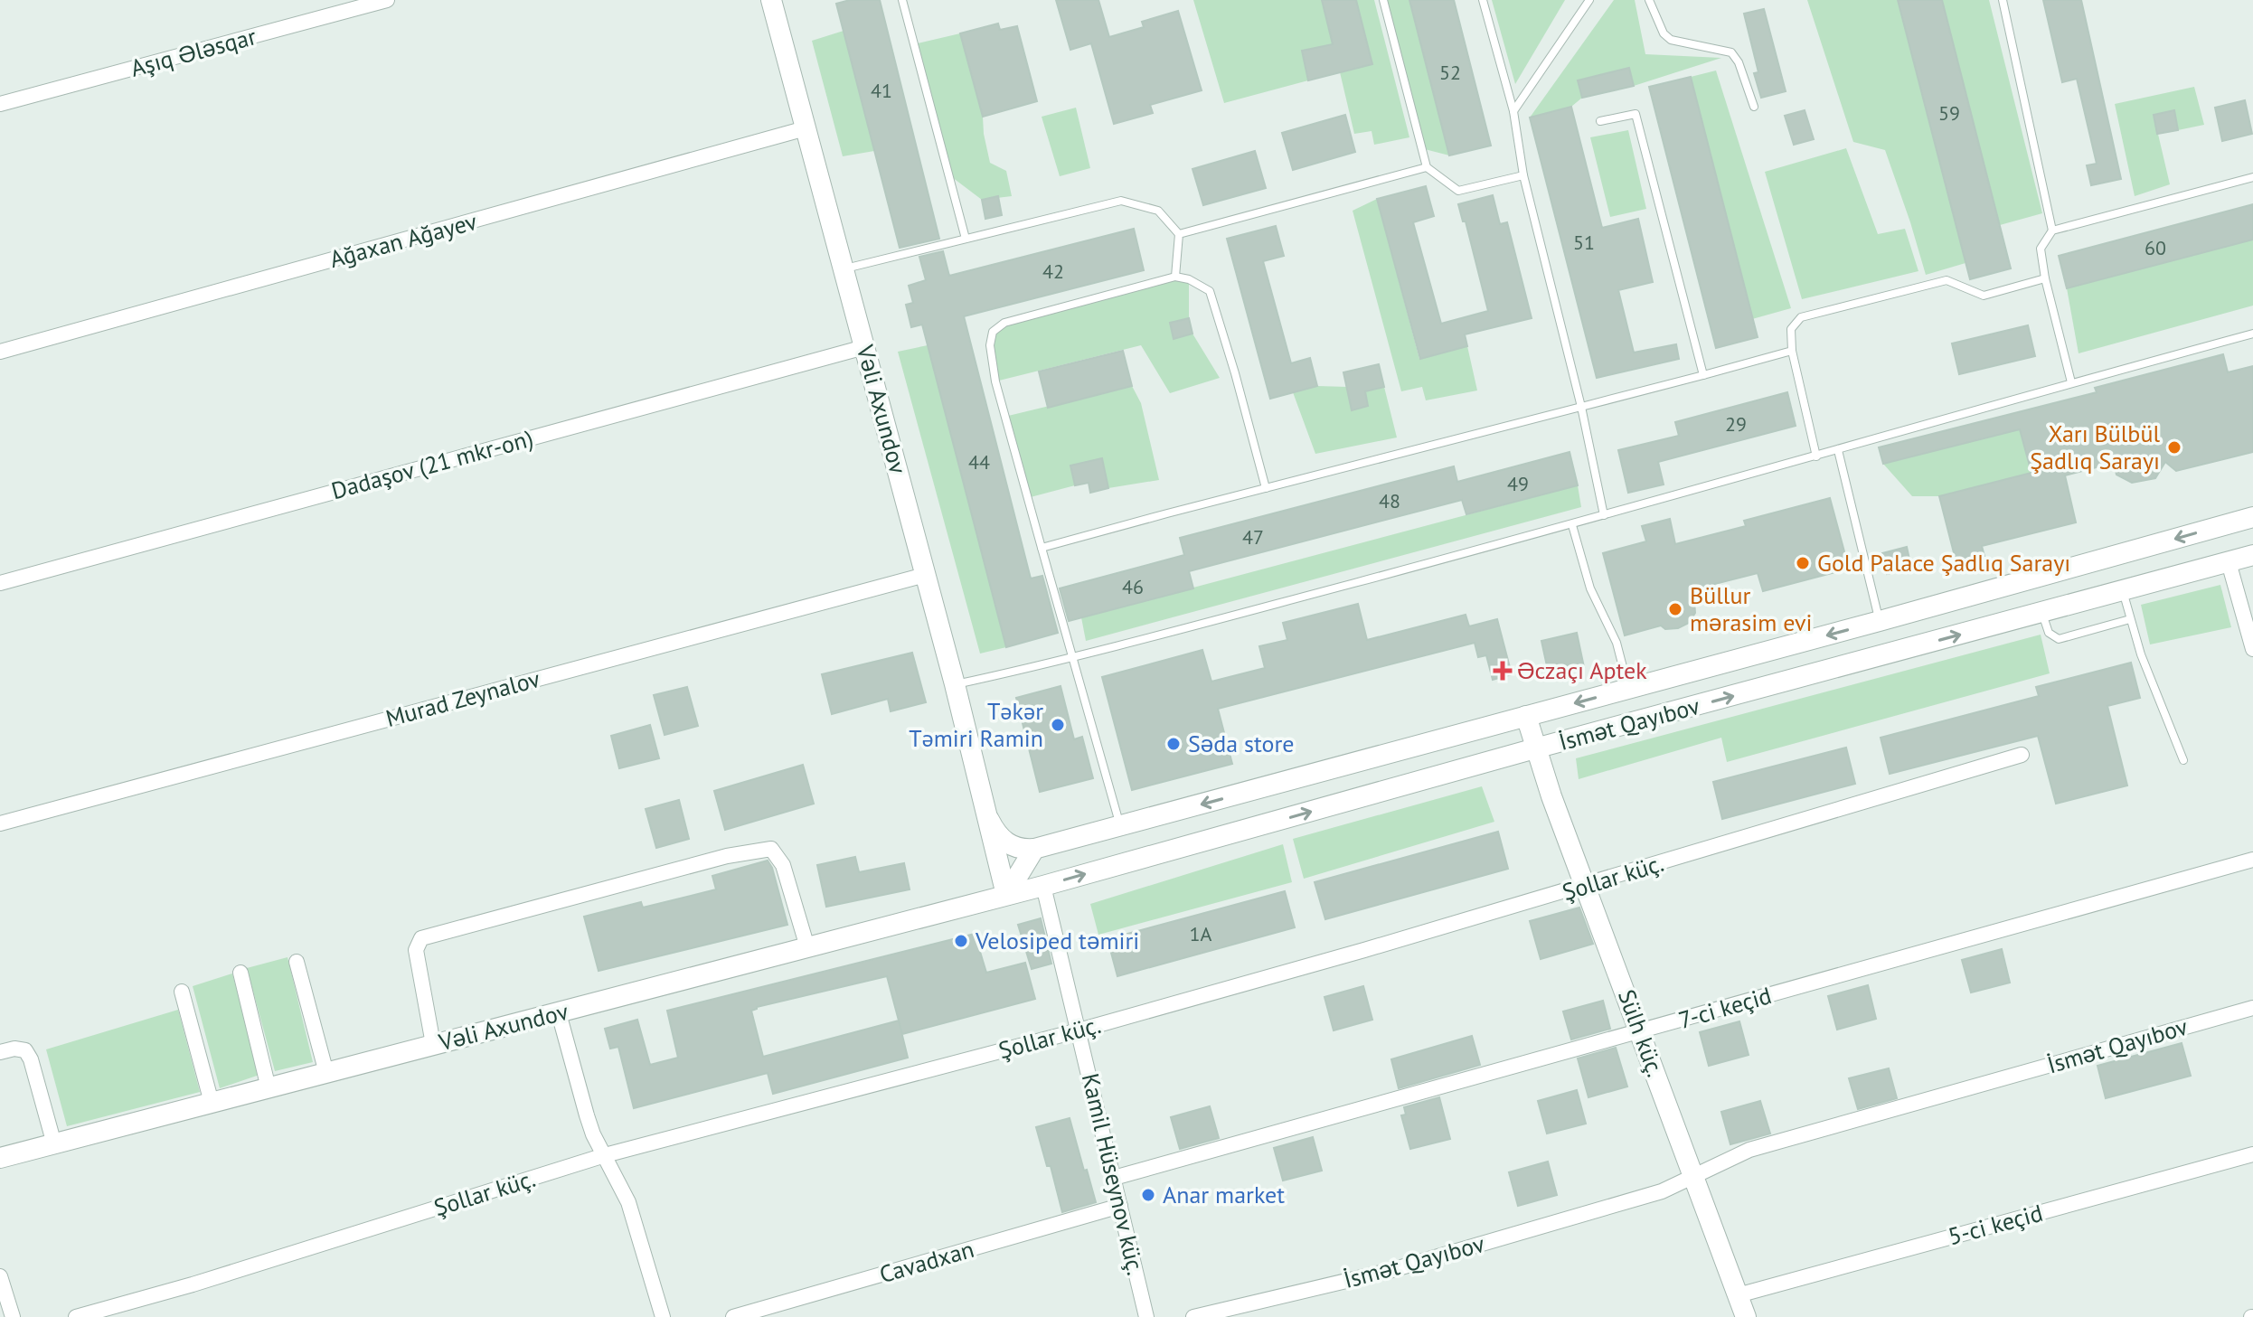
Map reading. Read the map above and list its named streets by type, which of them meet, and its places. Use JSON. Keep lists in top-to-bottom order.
{
  "streets": {
    "street": [
      "Aşıq Ələsqar",
      "Ağaxan Ağayev",
      "Vəli Axundov",
      "Dadaşov (21 mkr-on)",
      "Murad Zeynalov",
      "İsmət Qayıbov",
      "Şollar küç.",
      "7-ci keçid",
      "Sülh küç.",
      "Kamil Hüseynov küç.",
      "5-ci keçid",
      "Cavadxan"
    ]
  },
  "crossings": [
    ["Ağaxan Ağayev", "Vəli Axundov"],
    ["Vəli Axundov", "Dadaşov (21 mkr-on)"],
    ["Vəli Axundov", "Murad Zeynalov"],
    ["Vəli Axundov", "İsmət Qayıbov"],
    ["İsmət Qayıbov", "Sülh küç."],
    ["İsmət Qayıbov", "Kamil Hüseynov küç."],
    ["Şollar küç.", "Sülh küç."],
    ["Şollar küç.", "Kamil Hüseynov küç."],
    ["7-ci keçid", "Sülh küç."],
    ["7-ci keçid", "Kamil Hüseynov küç."],
    ["Sülh küç.", "5-ci keçid"],
    ["Kamil Hüseynov küç.", "Cavadxan"]
  ],
  "places": {
    "other": [
      "Xarı Bülbül Şadlıq Sarayı",
      "Gold Palace Şadlıq Sarayı",
      "Büllur mərasim evi",
      "Tәkәr Tәmiri Ramin",
      "Səda store",
      "Velosiped təmiri",
      "Anar market"
    ],
    "health": ["Əczaçı Aptek"]
  },
  "house_numbers": [
    "52",
    "41",
    "59",
    "51",
    "60",
    "42",
    "29",
    "44",
    "49",
    "48",
    "47",
    "46",
    "1A"
  ]
}
